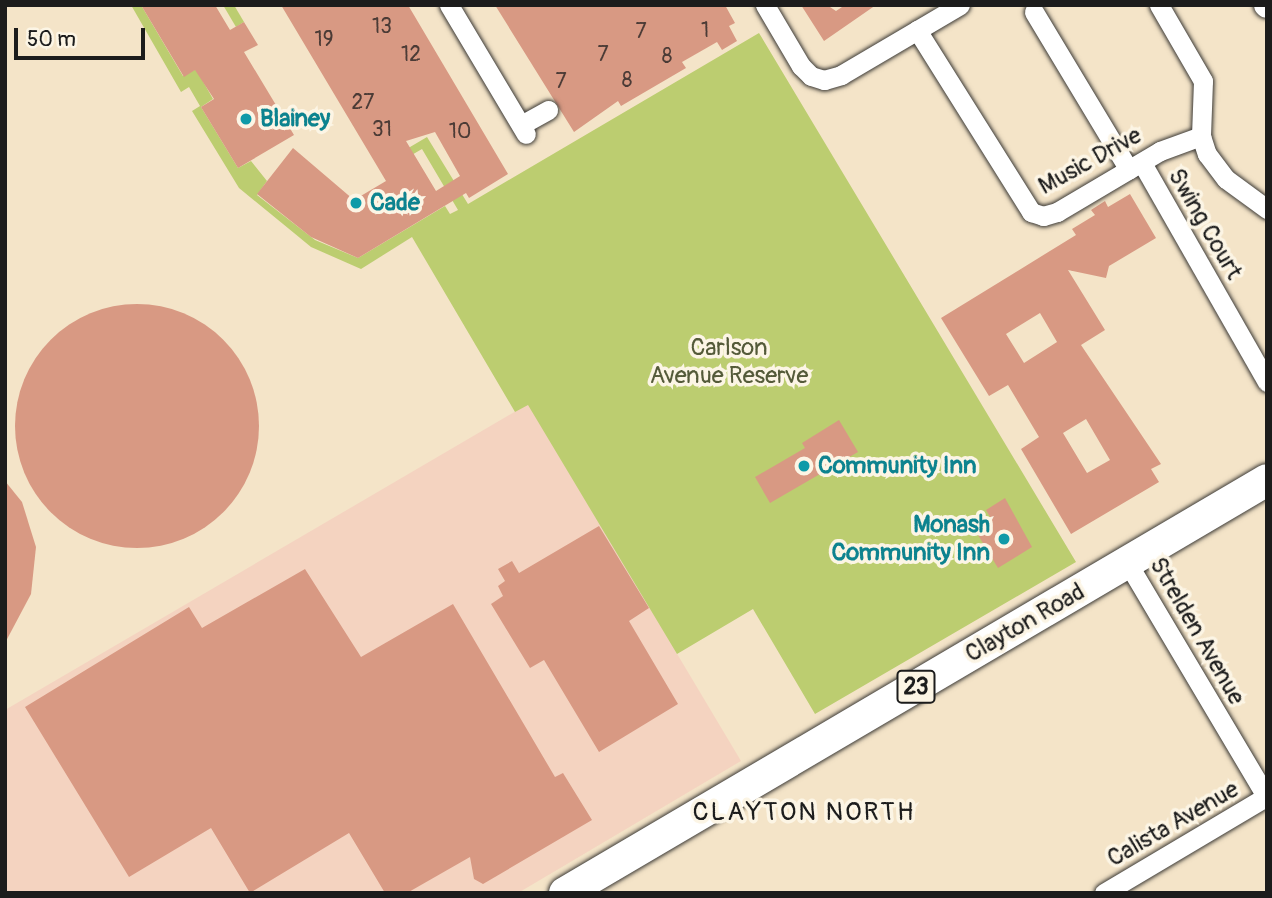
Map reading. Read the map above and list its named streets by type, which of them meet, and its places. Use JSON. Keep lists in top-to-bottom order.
{
  "streets": {
    "main road": ["Clayton Road", "23"],
    "street": [
      "Music Drive",
      "Swing Court",
      "Strelden Avenue",
      "Calista Avenue"
    ]
  },
  "crossings": [
    ["Music Drive", "Swing Court"],
    ["Clayton Road", "Strelden Avenue"],
    ["Strelden Avenue", "Calista Avenue"]
  ],
  "districts": ["CLAYTON NORTH"],
  "parks": ["Carlson Avenue Reserve"],
  "places": [
    "Blainey",
    "Cade",
    "Community Inn",
    "Monash Community Inn"
  ],
  "house_numbers": [
    "13",
    "1",
    "7",
    "19",
    "12",
    "7",
    "8",
    "8",
    "7",
    "27",
    "31",
    "10"
  ],
  "scale_bar": "50 m"
}
